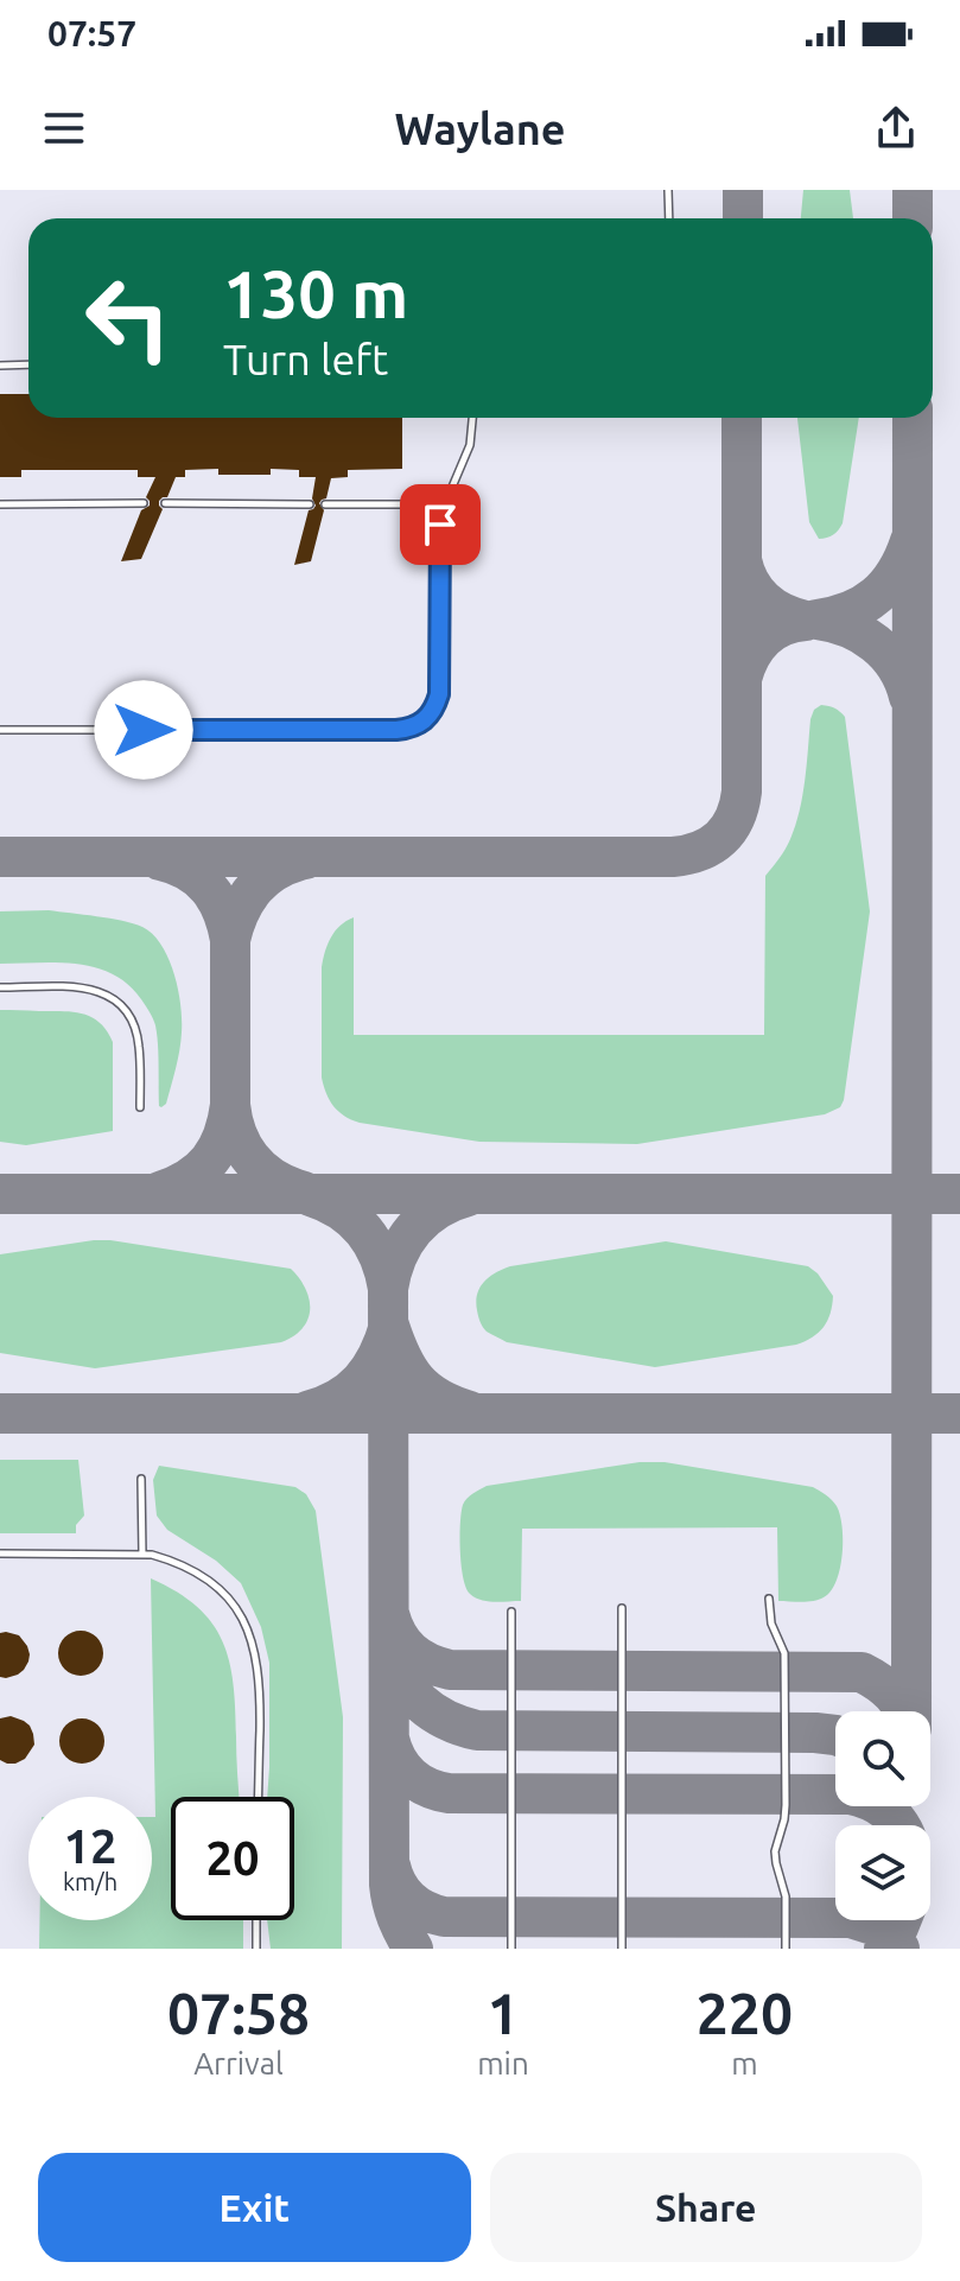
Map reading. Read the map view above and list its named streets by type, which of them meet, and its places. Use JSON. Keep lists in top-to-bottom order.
{
  "page": {
    "status": "07:57",
    "header": "Waylane",
    "turn": ["130 m", "Turn left"],
    "speed": "12 km/h",
    "limit": "20",
    "eta": [
      "07:58",
      "Arrival",
      "1",
      "min",
      "220",
      "m"
    ],
    "buttons": ["Exit", "Share"]
  }
}
